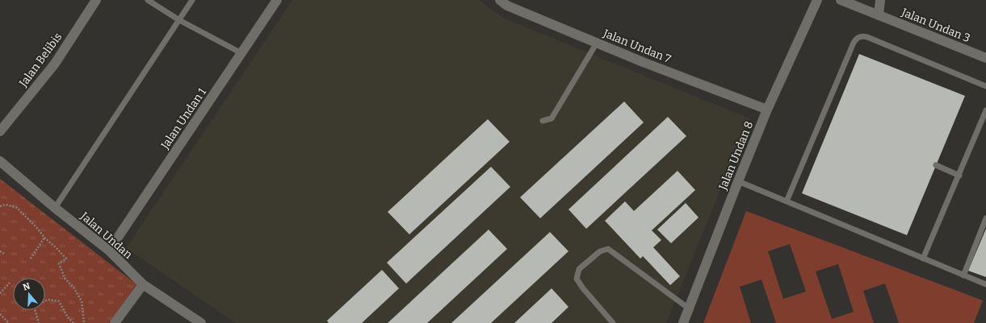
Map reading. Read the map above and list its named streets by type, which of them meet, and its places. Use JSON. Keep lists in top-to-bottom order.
{
  "streets": {
    "street": [
      "Jalan Undan 3",
      "Jalan Undan 7",
      "Jalan Belibis",
      "Jalan Undan 1",
      "Jalan Undan 8",
      "Jalan Undan"
    ]
  },
  "crossings": [
    ["Jalan Undan 7", "Jalan Undan 8"],
    ["Jalan Undan 1", "Jalan Undan"]
  ],
  "north": "top"
}
